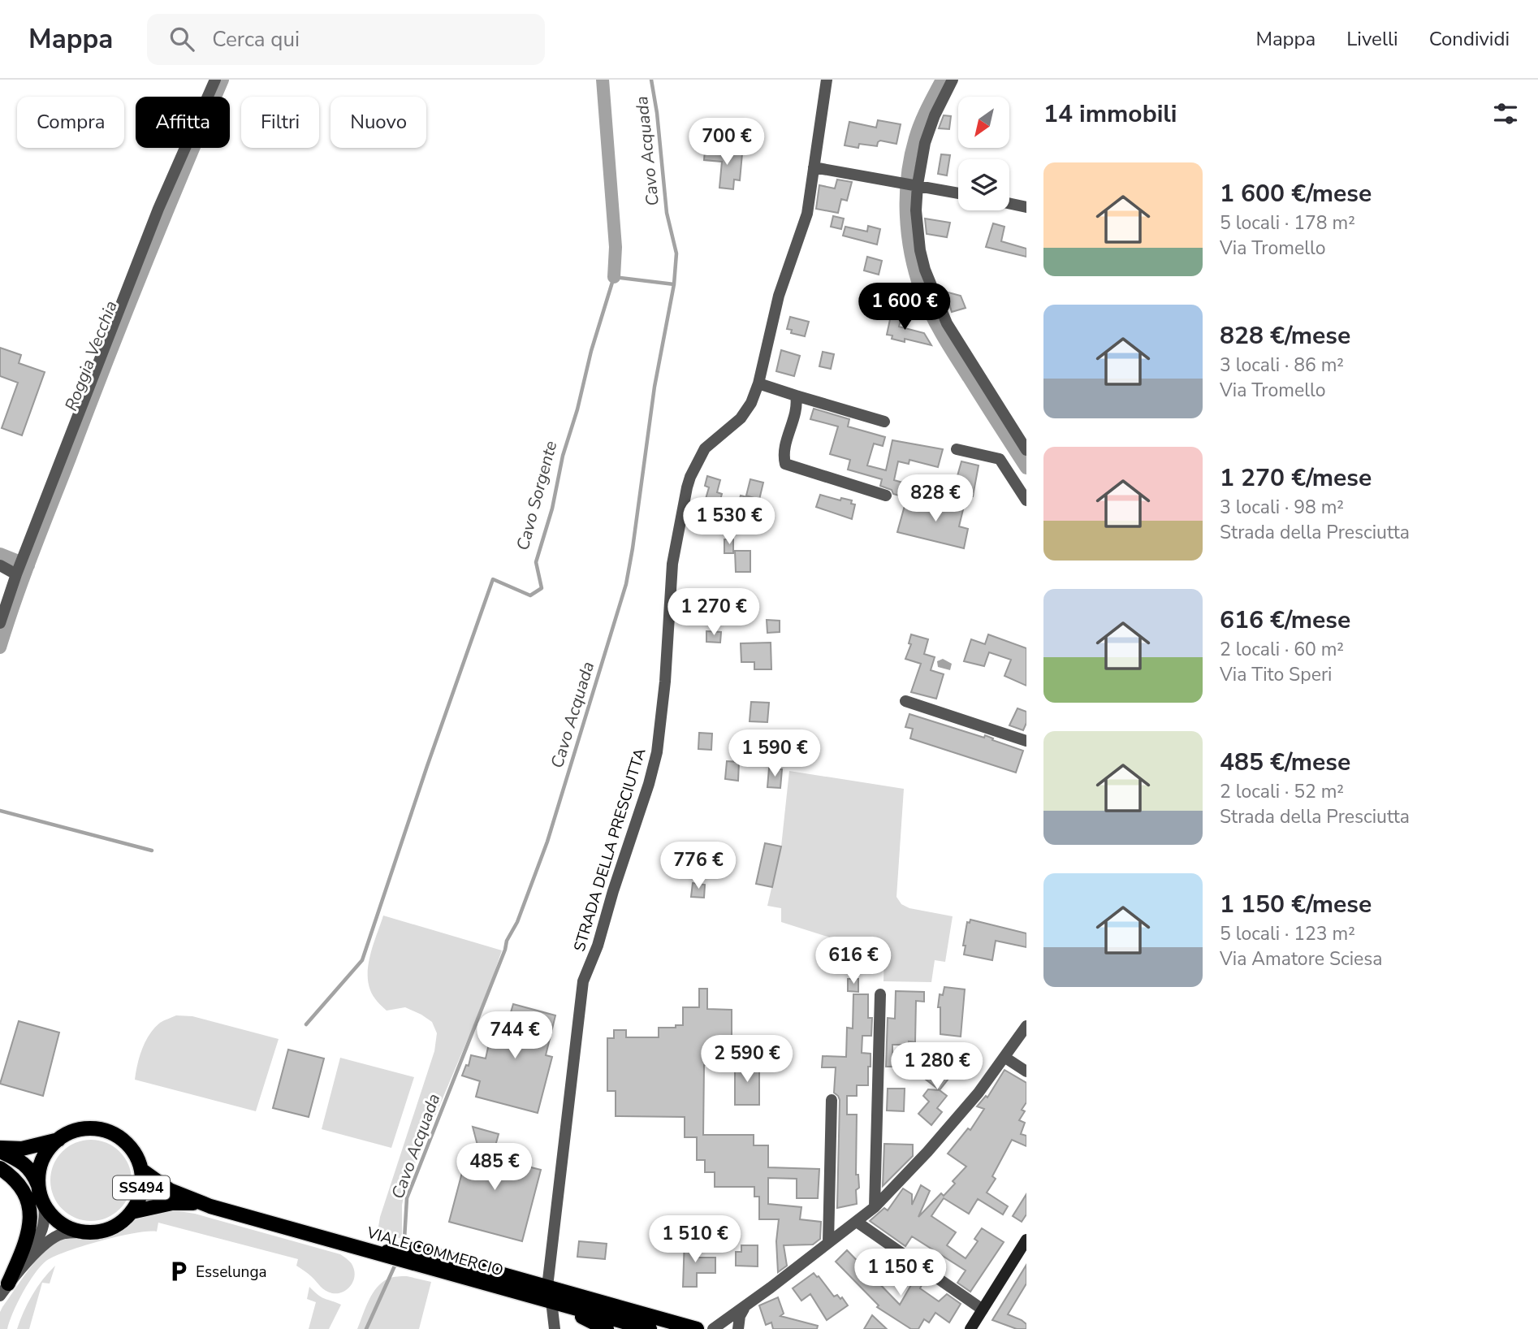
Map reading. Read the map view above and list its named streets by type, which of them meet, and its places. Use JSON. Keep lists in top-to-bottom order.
{
  "streets": {
    "main road": ["SS494", "VIALE COMMERCIO"],
    "street": ["STRADA DELLA PRESCIUTTA"]
  },
  "crossings": [
    ["SS494", "VIALE COMMERCIO"]
  ],
  "water": ["Cavo Acquada", "Roggia Vecchia", "Cavo Sorgente"],
  "places": {
    "parking": ["Esselunga"]
  },
  "north": "bottom left",
  "page": {
    "header": "Mappa",
    "search": "Cerca qui",
    "nav": ["Mappa", "Livelli", "Condividi"],
    "heading": "14 immobili",
    "chip": [
      "Compra",
      "Affitta",
      "Filtri",
      "Nuovo"
    ],
    "price": [
      "700 €",
      "1 600 €",
      "828 €",
      "1 530 €",
      "1 270 €",
      "1 590 €",
      "776 €",
      "616 €",
      "744 €",
      "2 590 €",
      "1 280 €",
      "485 €",
      "1 510 €",
      "1 150 €"
    ],
    "list": [
      {
        "name": "1 600 €/mese",
        "note": "5 locali · 178 m² · Via Tromello"
      },
      {
        "name": "828 €/mese",
        "note": "3 locali · 86 m² · Via Tromello"
      },
      {
        "name": "1 270 €/mese",
        "note": "3 locali · 98 m² · Strada della Presciutta"
      },
      {
        "name": "616 €/mese",
        "note": "2 locali · 60 m² · Via Tito Speri"
      },
      {
        "name": "485 €/mese",
        "note": "2 locali · 52 m² · Strada della Presciutta"
      },
      {
        "name": "1 150 €/mese",
        "note": "5 locali · 123 m² · Via Amatore Sciesa"
      }
    ]
  }
}
